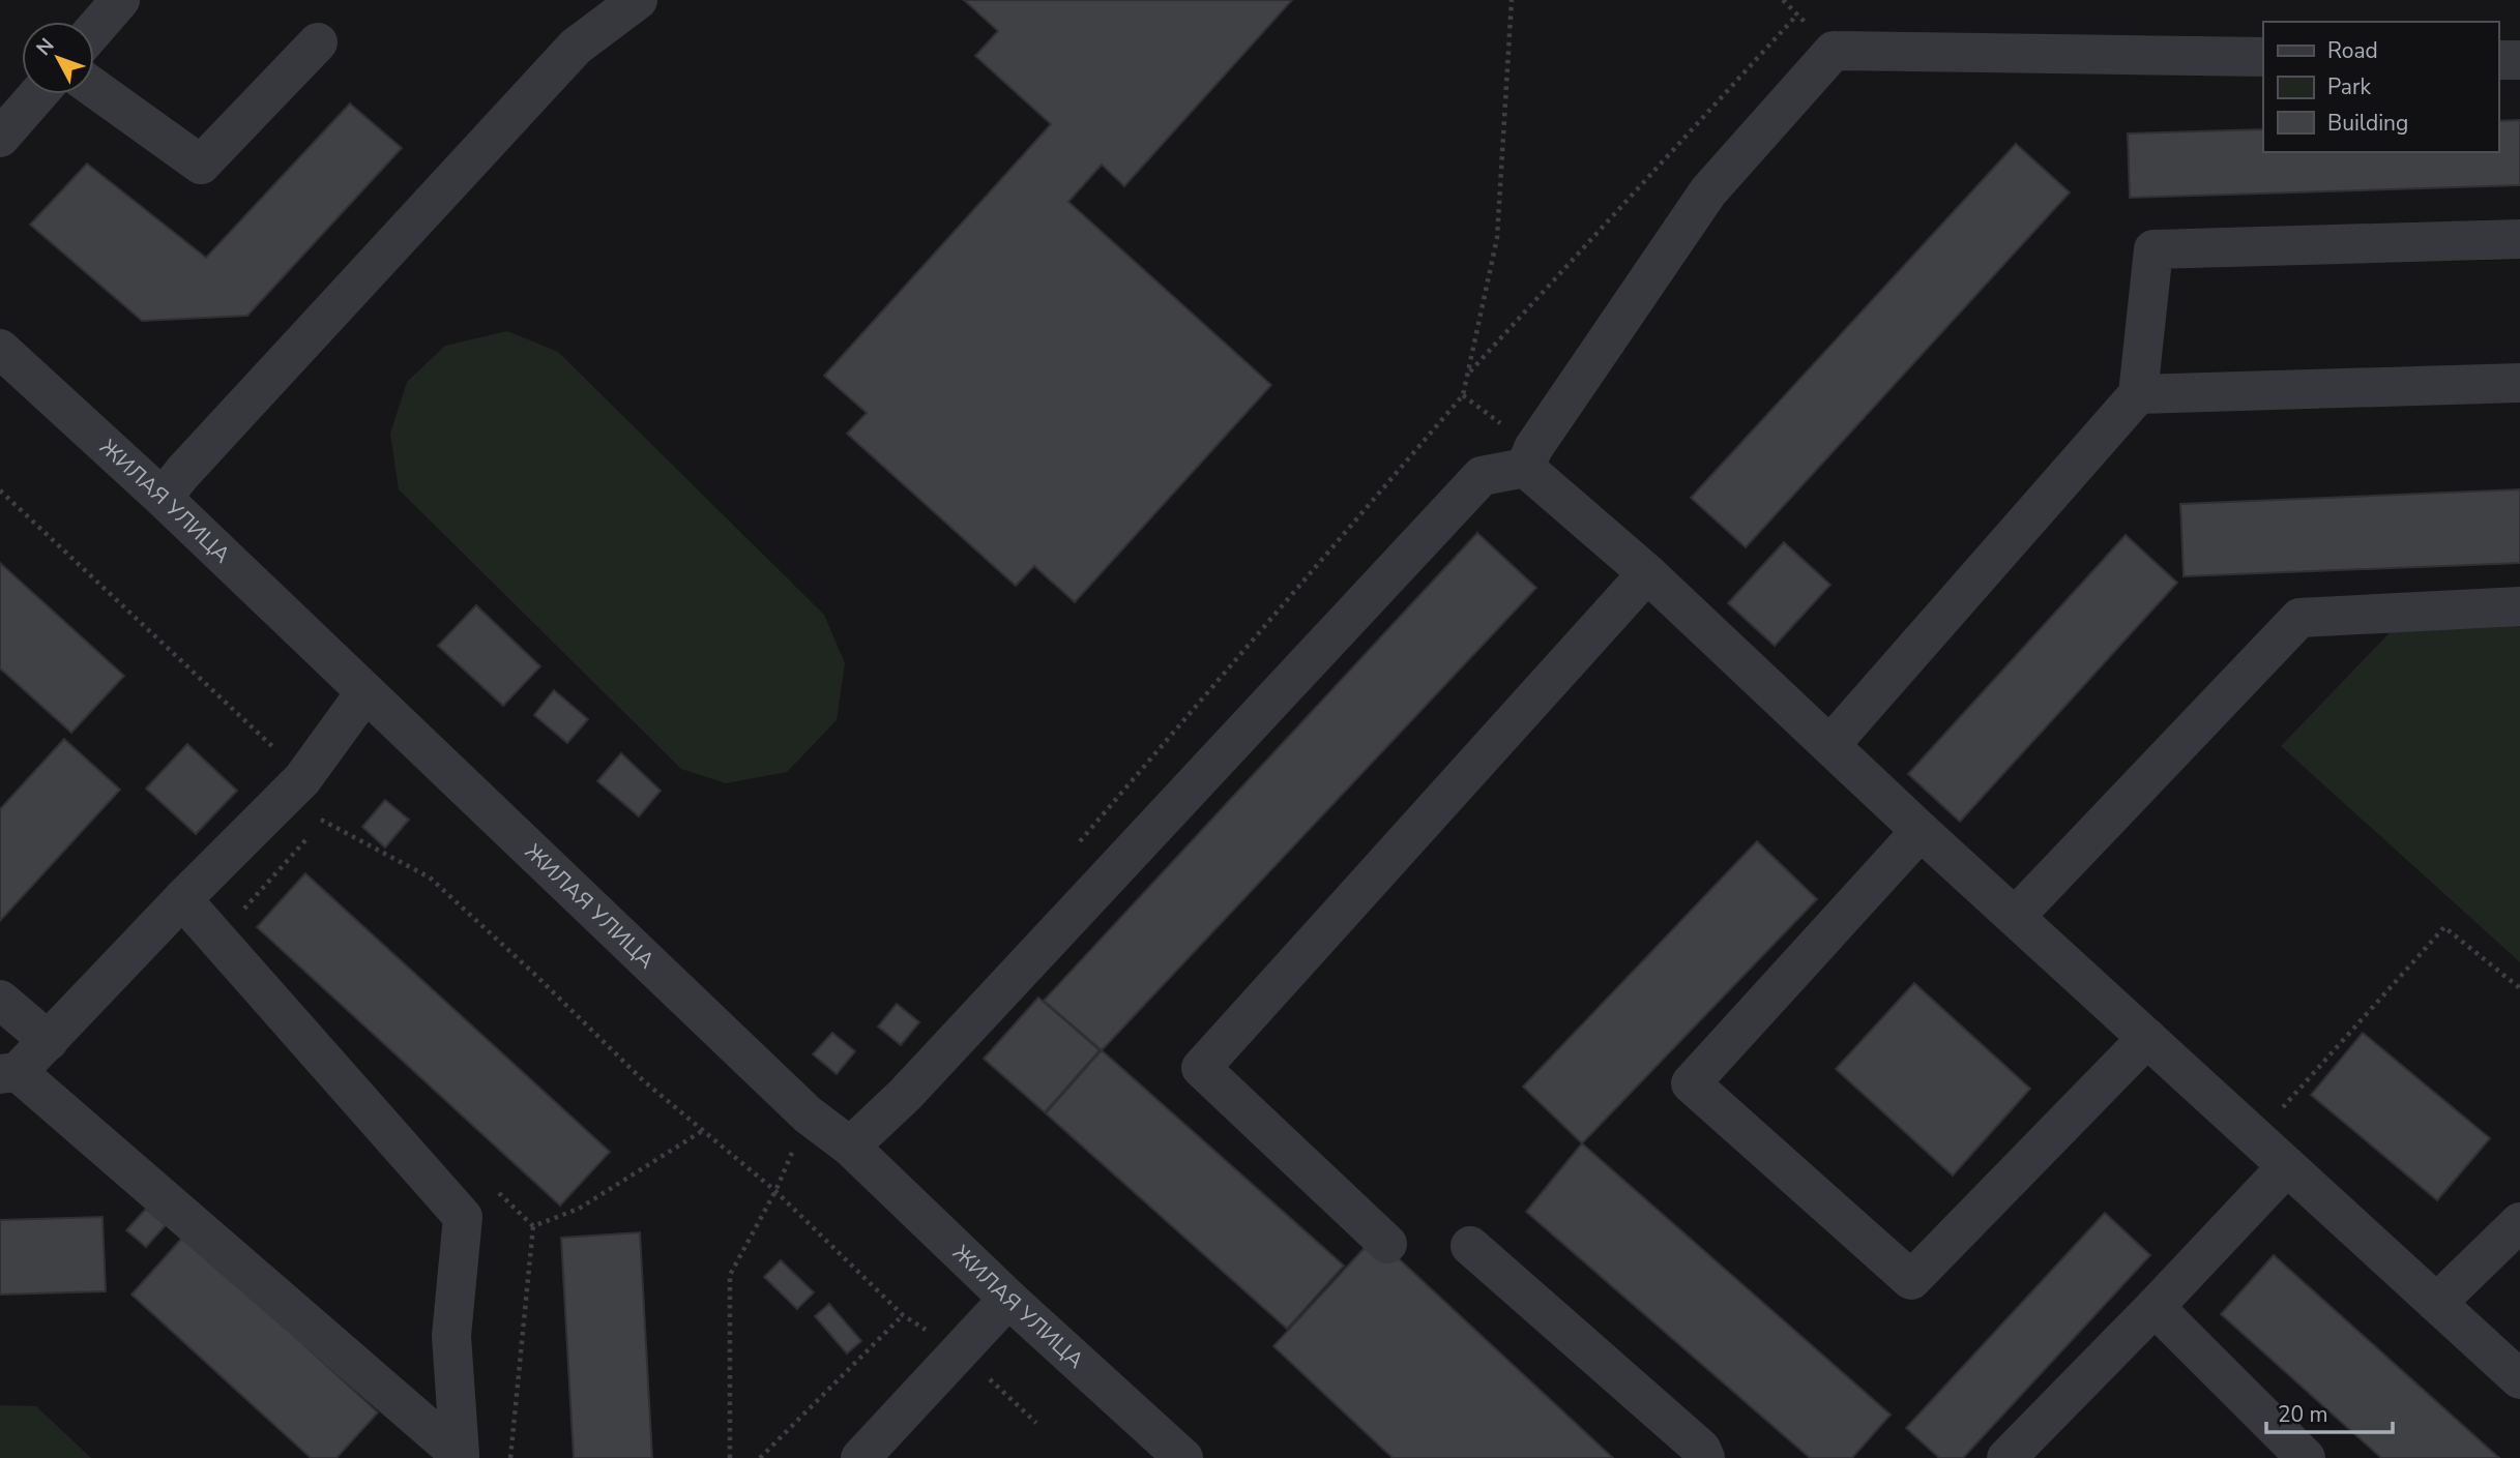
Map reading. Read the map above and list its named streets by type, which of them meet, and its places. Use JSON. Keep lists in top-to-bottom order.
{
  "streets": {
    "street": ["ЖИЛАЯ УЛИЦА"]
  },
  "legend": ["Road", "Park", "Building"],
  "scale_bar": "20 m",
  "north": "top left"
}
